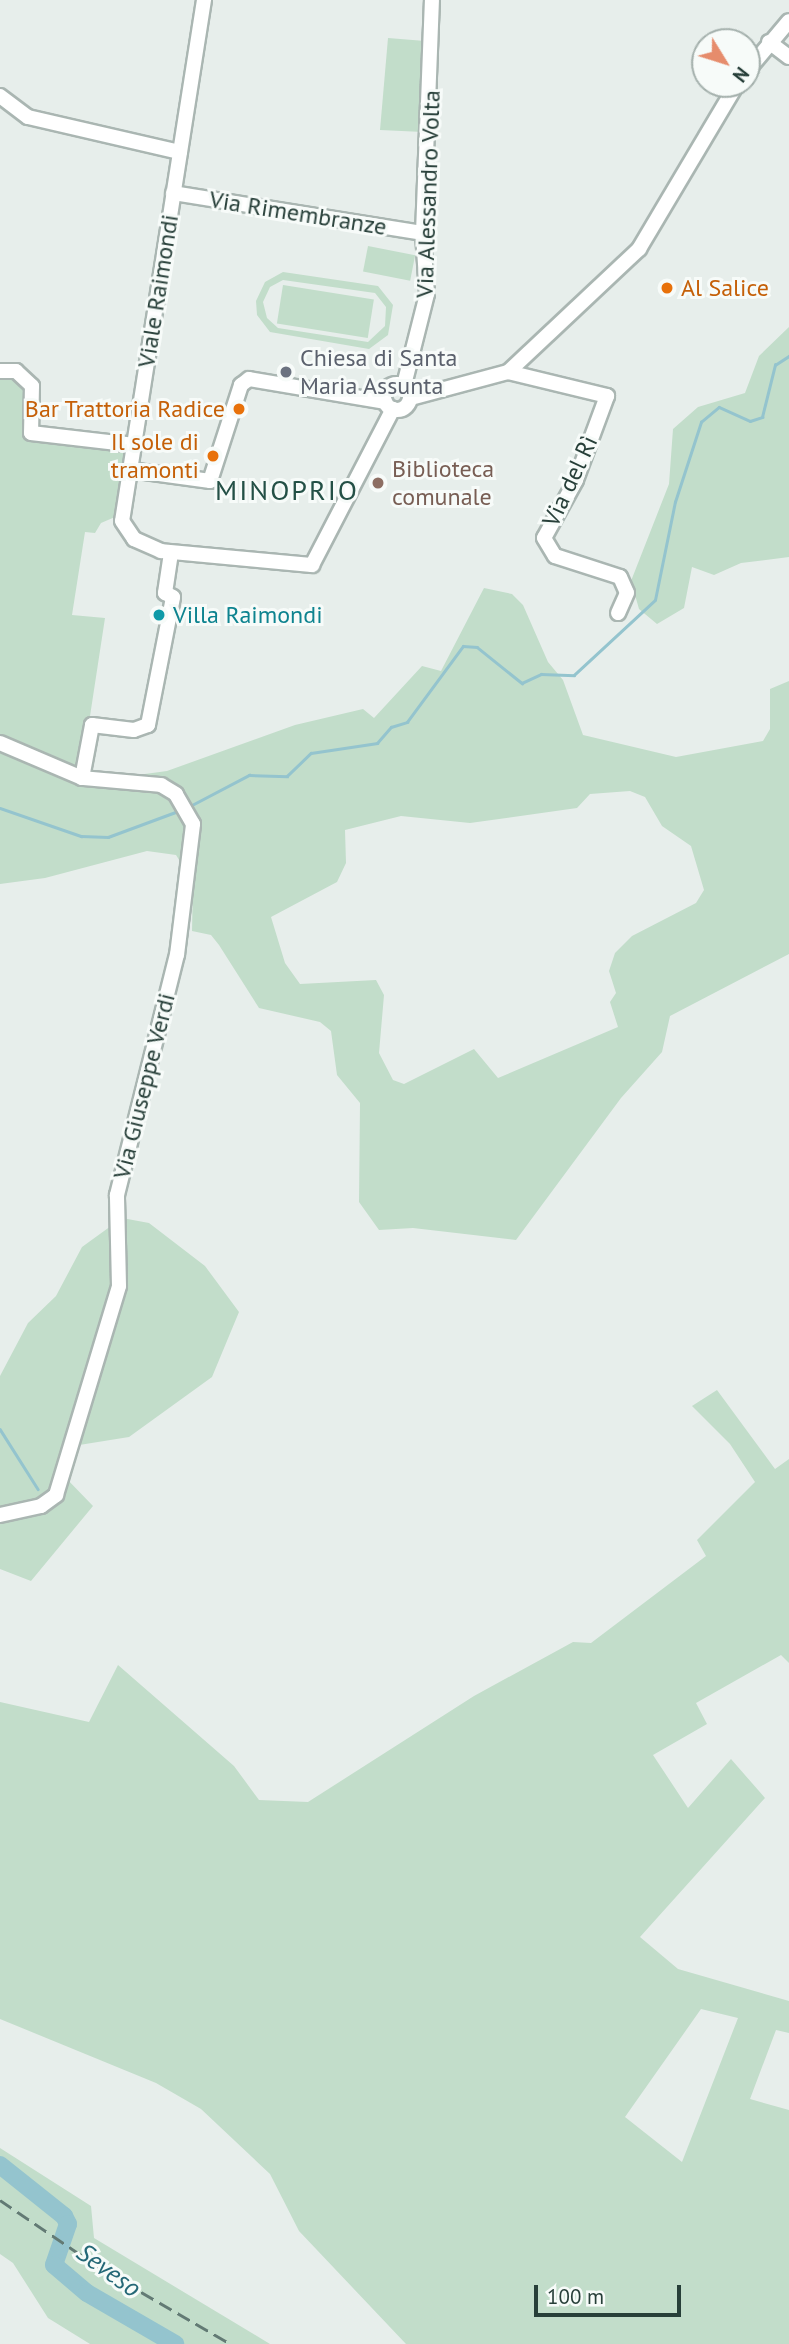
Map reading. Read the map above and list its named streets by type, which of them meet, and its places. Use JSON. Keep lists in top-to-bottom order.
{
  "streets": {
    "street": [
      "Via Alessandro Volta",
      "Via Rimembranze",
      "Viale Raimondi",
      "Via del Rì",
      "Via Giuseppe Verdi"
    ]
  },
  "crossings": [
    ["Via Alessandro Volta", "Via Rimembranze"],
    ["Via Rimembranze", "Viale Raimondi"]
  ],
  "districts": ["MINOPRIO"],
  "water": ["Seveso"],
  "places": [
    "Al Salice",
    "Chiesa di Santa Maria Assunta",
    "Bar Trattoria Radice",
    "Il sole di tramonti",
    "Biblioteca comunale",
    "Villa Raimondi"
  ],
  "scale_bar": "100 m",
  "north": "bottom right"
}
